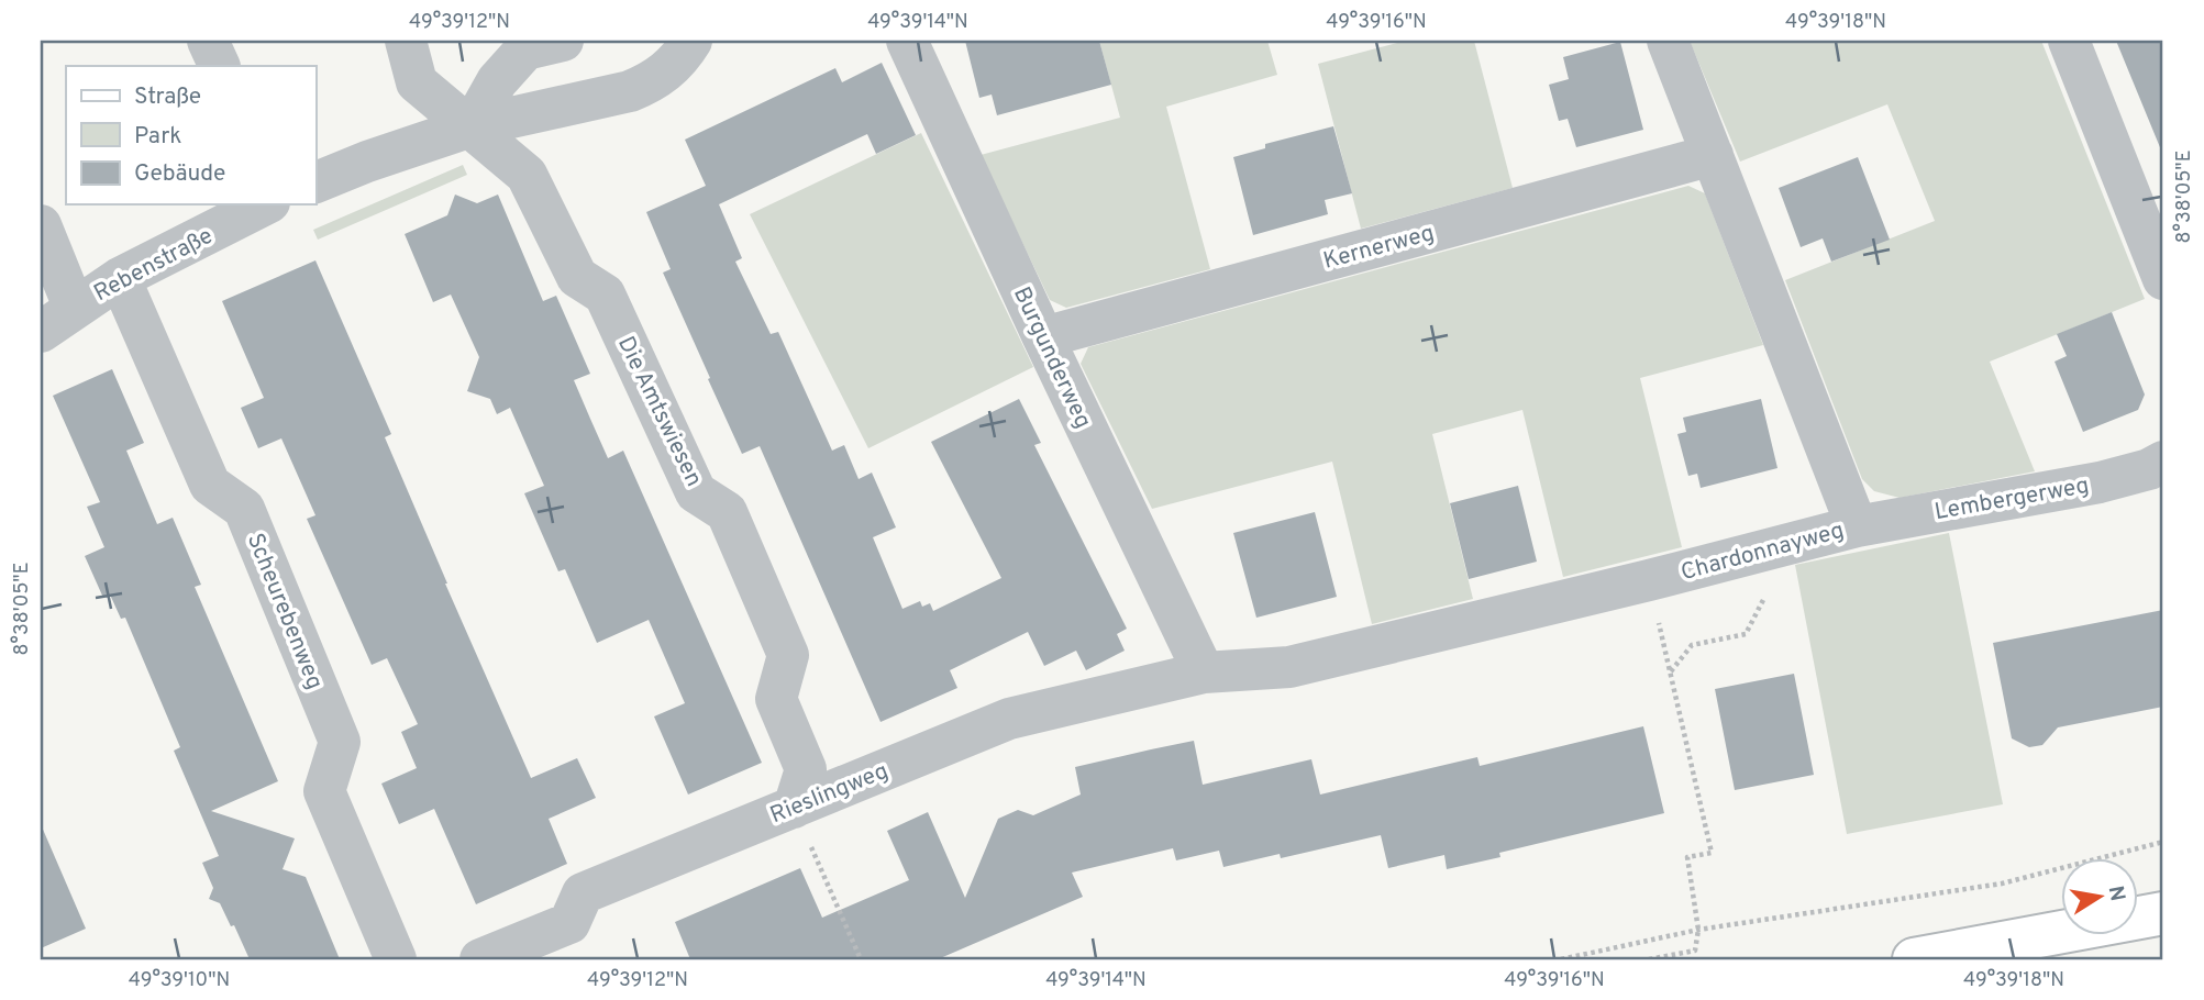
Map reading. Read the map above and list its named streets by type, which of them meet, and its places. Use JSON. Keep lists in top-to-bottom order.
{
  "streets": {
    "street": [
      "Kernerweg",
      "Rebenstraße",
      "Burgunderweg",
      "Die Amtswiesen",
      "Lembergerweg",
      "Chardonnayweg",
      "Scheurebenweg",
      "Rieslingweg"
    ]
  },
  "crossings": [
    ["Kernerweg", "Burgunderweg"],
    ["Kernerweg", "Chardonnayweg"],
    ["Rebenstraße", "Scheurebenweg"],
    ["Burgunderweg", "Chardonnayweg"],
    ["Burgunderweg", "Rieslingweg"],
    ["Die Amtswiesen", "Rieslingweg"],
    ["Lembergerweg", "Chardonnayweg"],
    ["Chardonnayweg", "Rieslingweg"]
  ],
  "legend": ["Straße", "Park", "Gebäude"],
  "north": "right",
  "coordinates": [
    "49°39'12\"N",
    "49°39'14\"N",
    "49°39'16\"N",
    "49°39'18\"N",
    "8°38'05\"E",
    "49°39'10\"N"
  ]
}
